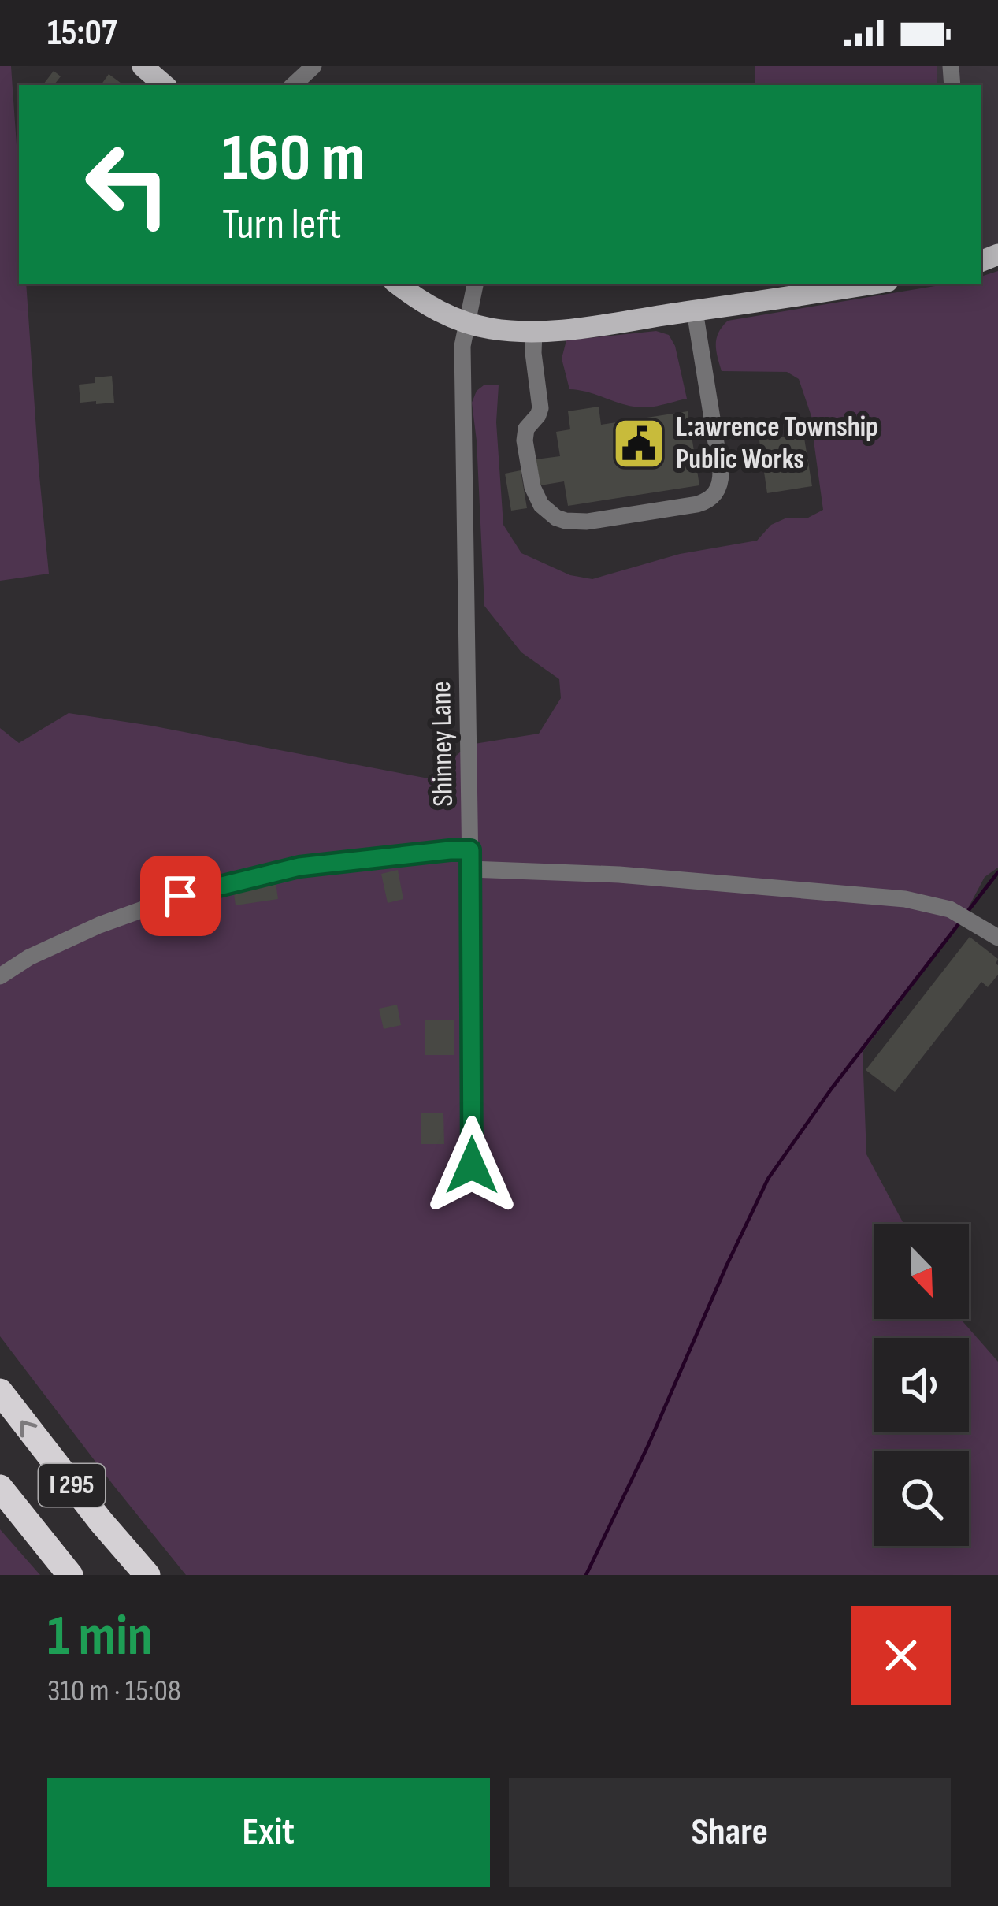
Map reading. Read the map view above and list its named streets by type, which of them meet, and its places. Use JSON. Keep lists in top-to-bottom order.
{
  "streets": {
    "highway": ["I 295"],
    "street": ["Shinney Lane"]
  },
  "places": {
    "public building": ["L:awrence Township Public Works"]
  },
  "north": "bottom right",
  "page": {
    "status": "15:07",
    "turn": ["160 m", "Turn left"],
    "heading": ["1 min", "310 m · 15:08"],
    "buttons": ["Exit", "Share"]
  }
}
